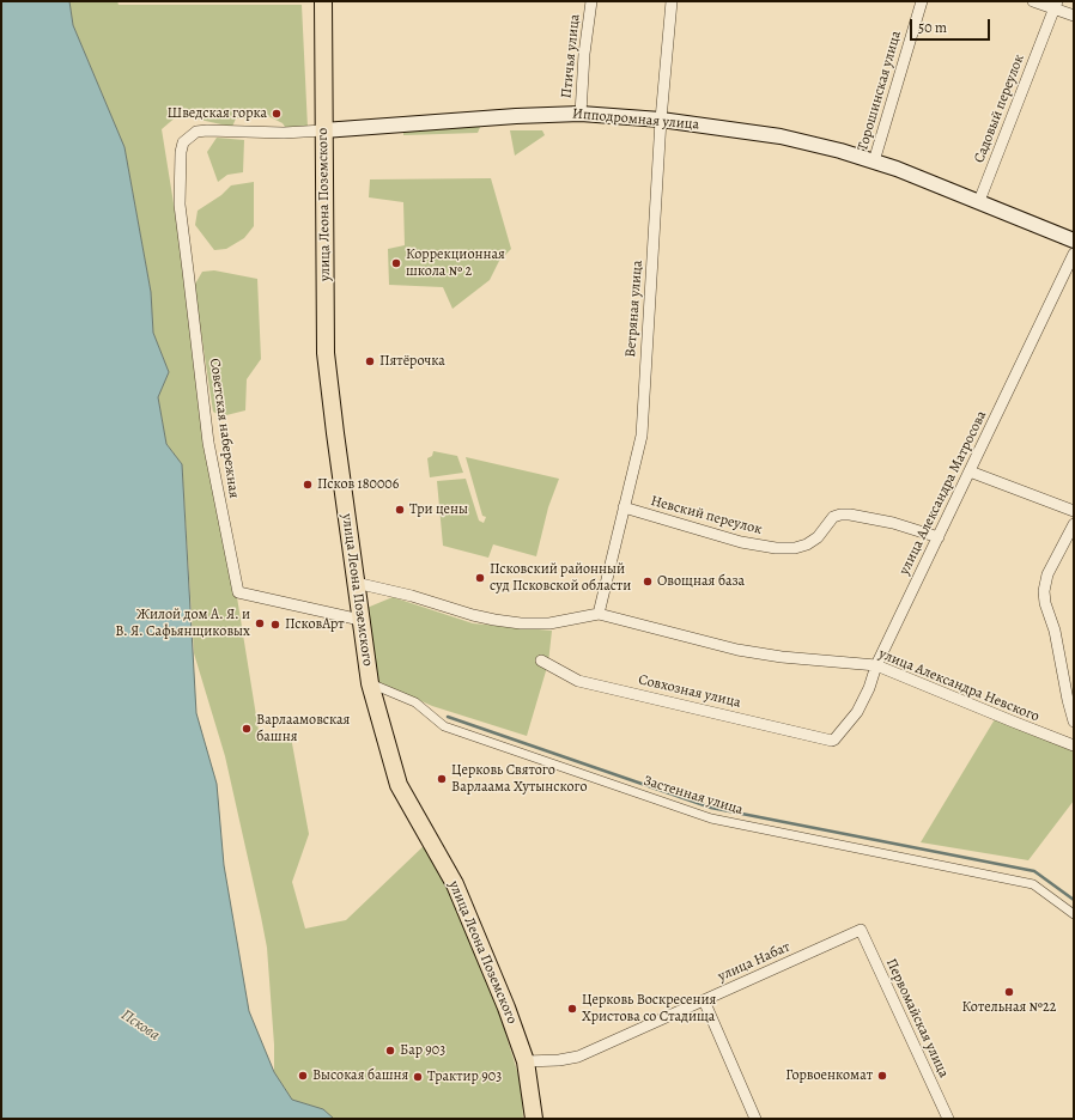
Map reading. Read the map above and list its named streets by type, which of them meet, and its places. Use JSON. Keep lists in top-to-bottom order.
{
  "streets": {
    "main road": ["Ипподромная улица", "улица Леона Поземского"],
    "street": [
      "Птичья улица",
      "Торошинская улица",
      "Садовый переулок",
      "Ветряная улица",
      "Советская набережная",
      "улица Александра Матросова",
      "Невский переулок",
      "улица Александра Невского",
      "Совхозная улица",
      "Застенная улица",
      "улица Набат",
      "Первомайская улица"
    ]
  },
  "crossings": [
    ["Птичья улица", "Ипподромная улица"],
    ["Торошинская улица", "Ипподромная улица"],
    ["Садовый переулок", "Ипподромная улица"],
    ["Ипподромная улица", "улица Леона Поземского"],
    ["Ипподромная улица", "Ветряная улица"],
    ["Ипподромная улица", "Советская набережная"],
    ["улица Леона Поземского", "Советская набережная"],
    ["улица Леона Поземского", "улица Александра Невского"],
    ["улица Леона Поземского", "Застенная улица"],
    ["улица Леона Поземского", "улица Набат"],
    ["Ветряная улица", "Невский переулок"],
    ["Ветряная улица", "улица Александра Невского"],
    ["улица Александра Матросова", "Невский переулок"],
    ["улица Александра Матросова", "улица Александра Невского"],
    ["улица Александра Матросова", "Совхозная улица"],
    ["улица Набат", "Первомайская улица"]
  ],
  "water": ["Пскова"],
  "places": [
    "Шведская горка",
    "Коррекционная школа № 2",
    "Пятёрочка",
    "Псков 180006",
    "Три цены",
    "Псковский районный суд Псковской области",
    "Овощная база",
    "Жилой дом А. Я. и В. Я. Сафьянщиковых",
    "ПсковАрт",
    "Варлаамовская башня",
    "Церковь Святого Варлаама Хутынского",
    "Котельная №22",
    "Церковь Воскресения Христова со Стадища",
    "Бар 903",
    "Высокая башня",
    "Горвоенкомат",
    "Трактир 903"
  ],
  "scale_bar": "50 m"
}
